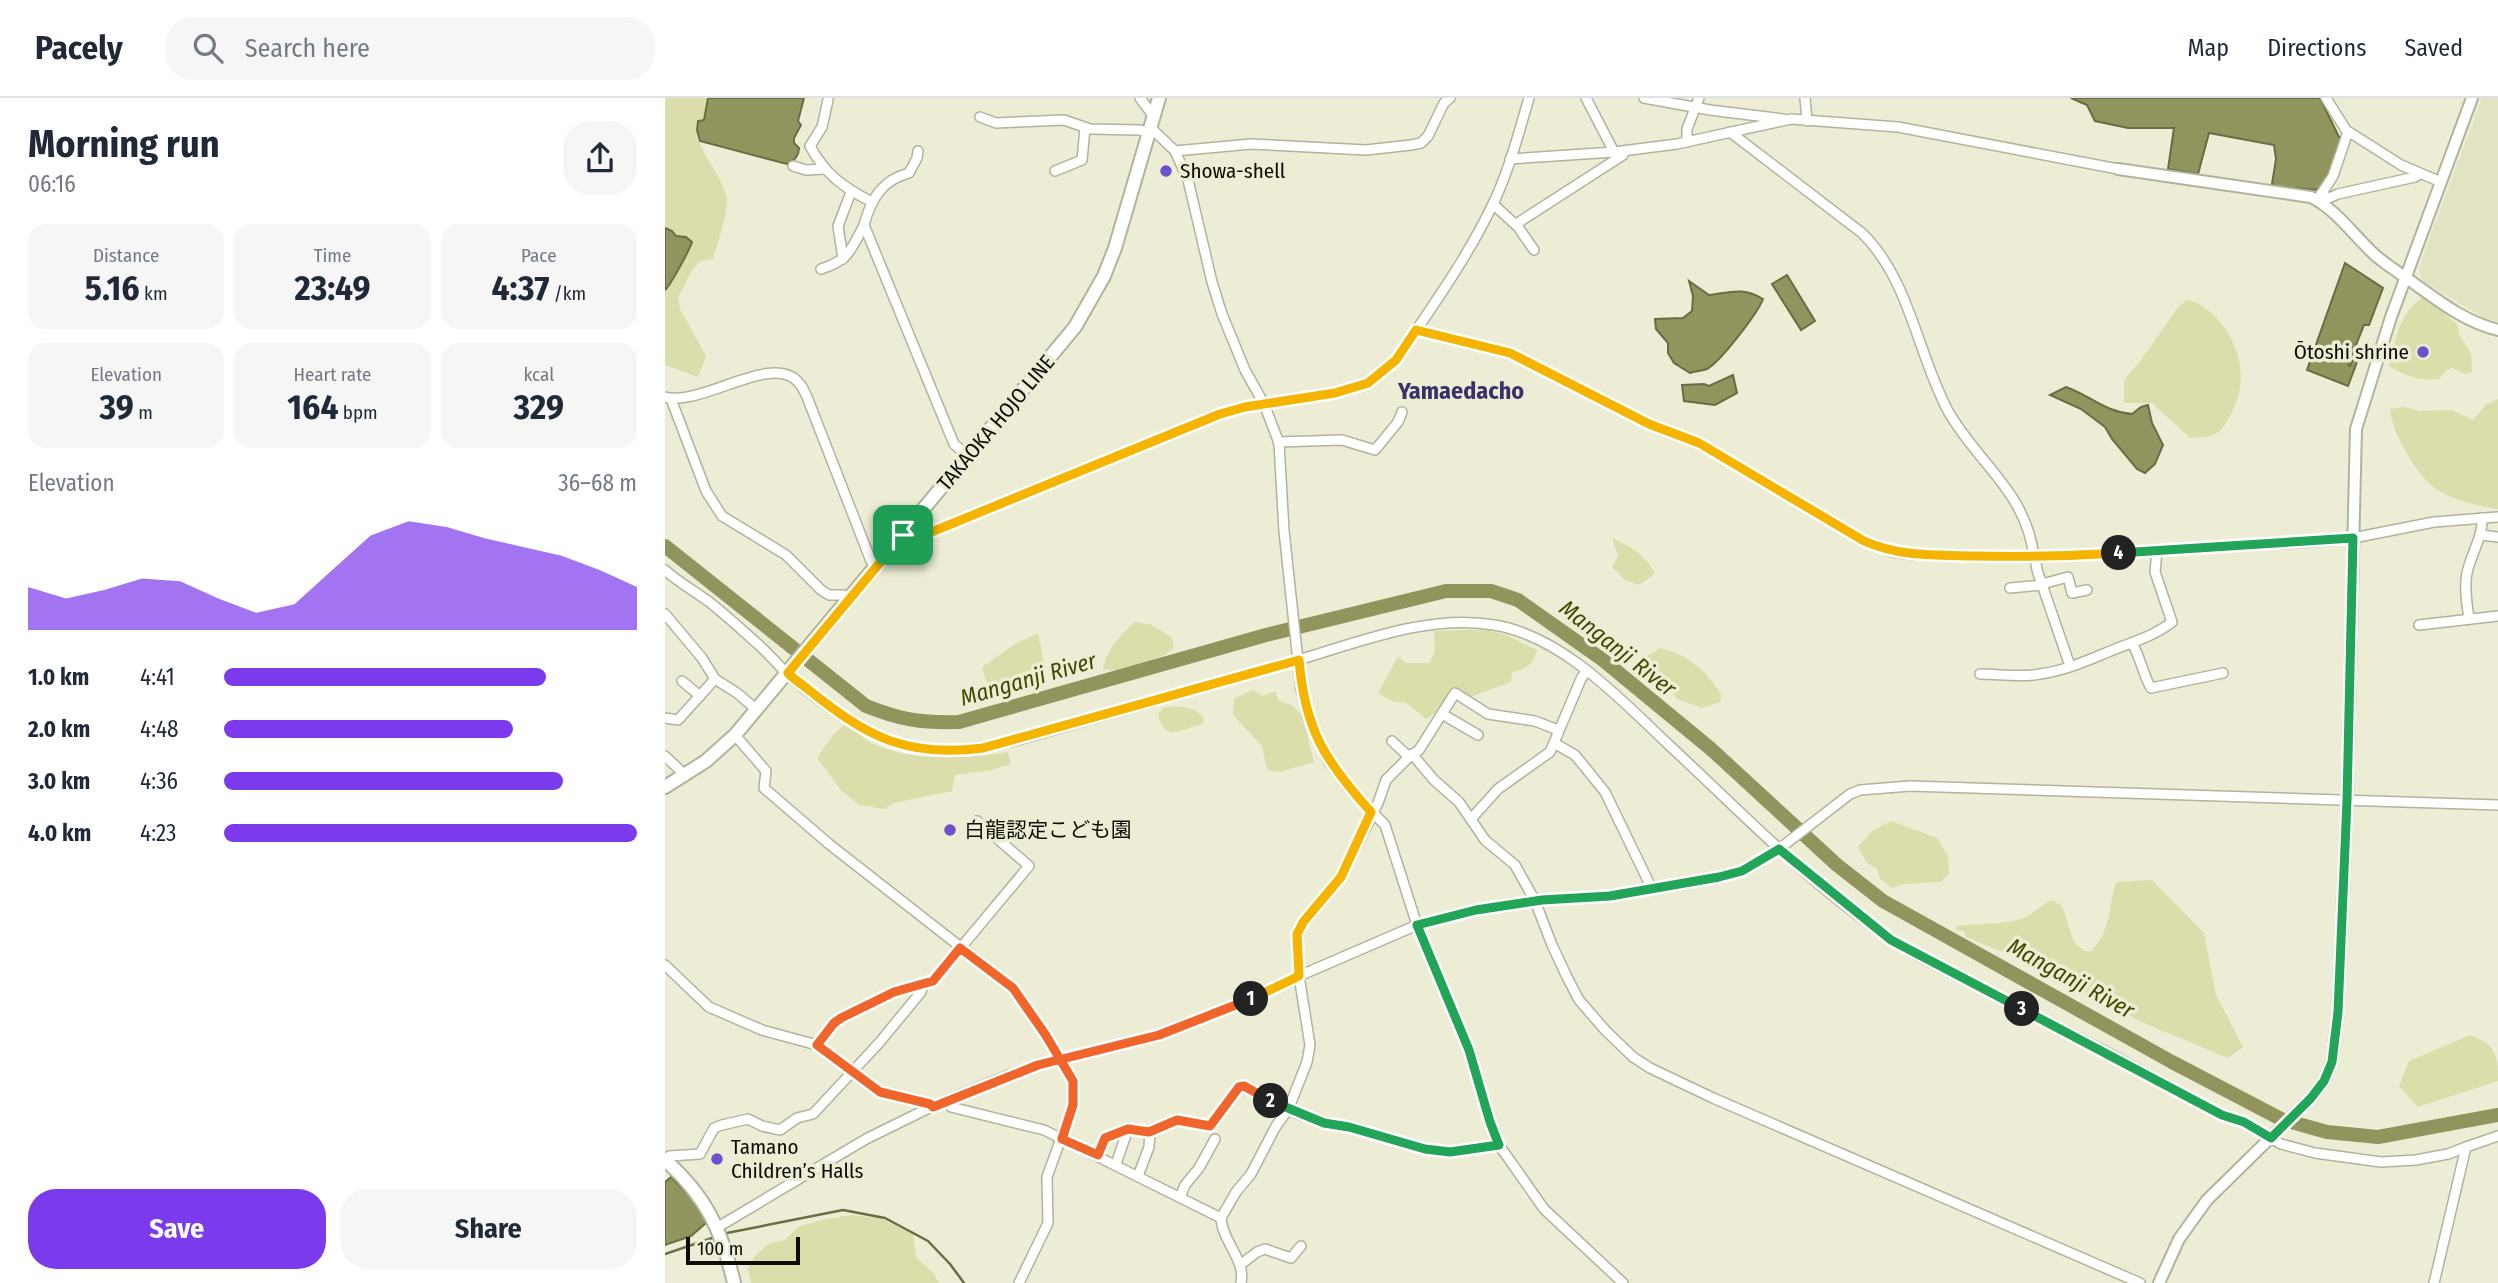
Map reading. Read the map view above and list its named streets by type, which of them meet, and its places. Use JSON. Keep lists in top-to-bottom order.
{
  "streets": {
    "main road": ["TAKAOKA HOJO LINE"]
  },
  "districts": ["Yamaedacho"],
  "water": ["Manganji River"],
  "places": [
    "Showa-shell",
    "Ōtoshi shrine",
    "白龍認定こども園",
    "Tamano Children’s Halls"
  ],
  "scale_bar": "100 m",
  "page": {
    "header": "Pacely",
    "search": "Search here",
    "nav": ["Map", "Directions", "Saved"],
    "heading": ["Morning run", "06:16"],
    "stats": [
      ["Distance", "5.16 km"],
      ["Time", "23:49"],
      ["Pace", "4:37 /km"],
      ["Elevation", "39 m"],
      ["Heart rate", "164 bpm"],
      ["kcal", "329"]
    ],
    "chart": ["Elevation", "36–68 m"],
    "pins": [
      "4",
      "1",
      "3",
      "2"
    ],
    "list": [
      {
        "name": "1.0 km",
        "note": "4:41"
      },
      {
        "name": "2.0 km",
        "note": "4:48"
      },
      {
        "name": "3.0 km",
        "note": "4:36"
      },
      {
        "name": "4.0 km",
        "note": "4:23"
      }
    ],
    "buttons": ["Save", "Share"],
    "scale": "100 m"
  }
}
